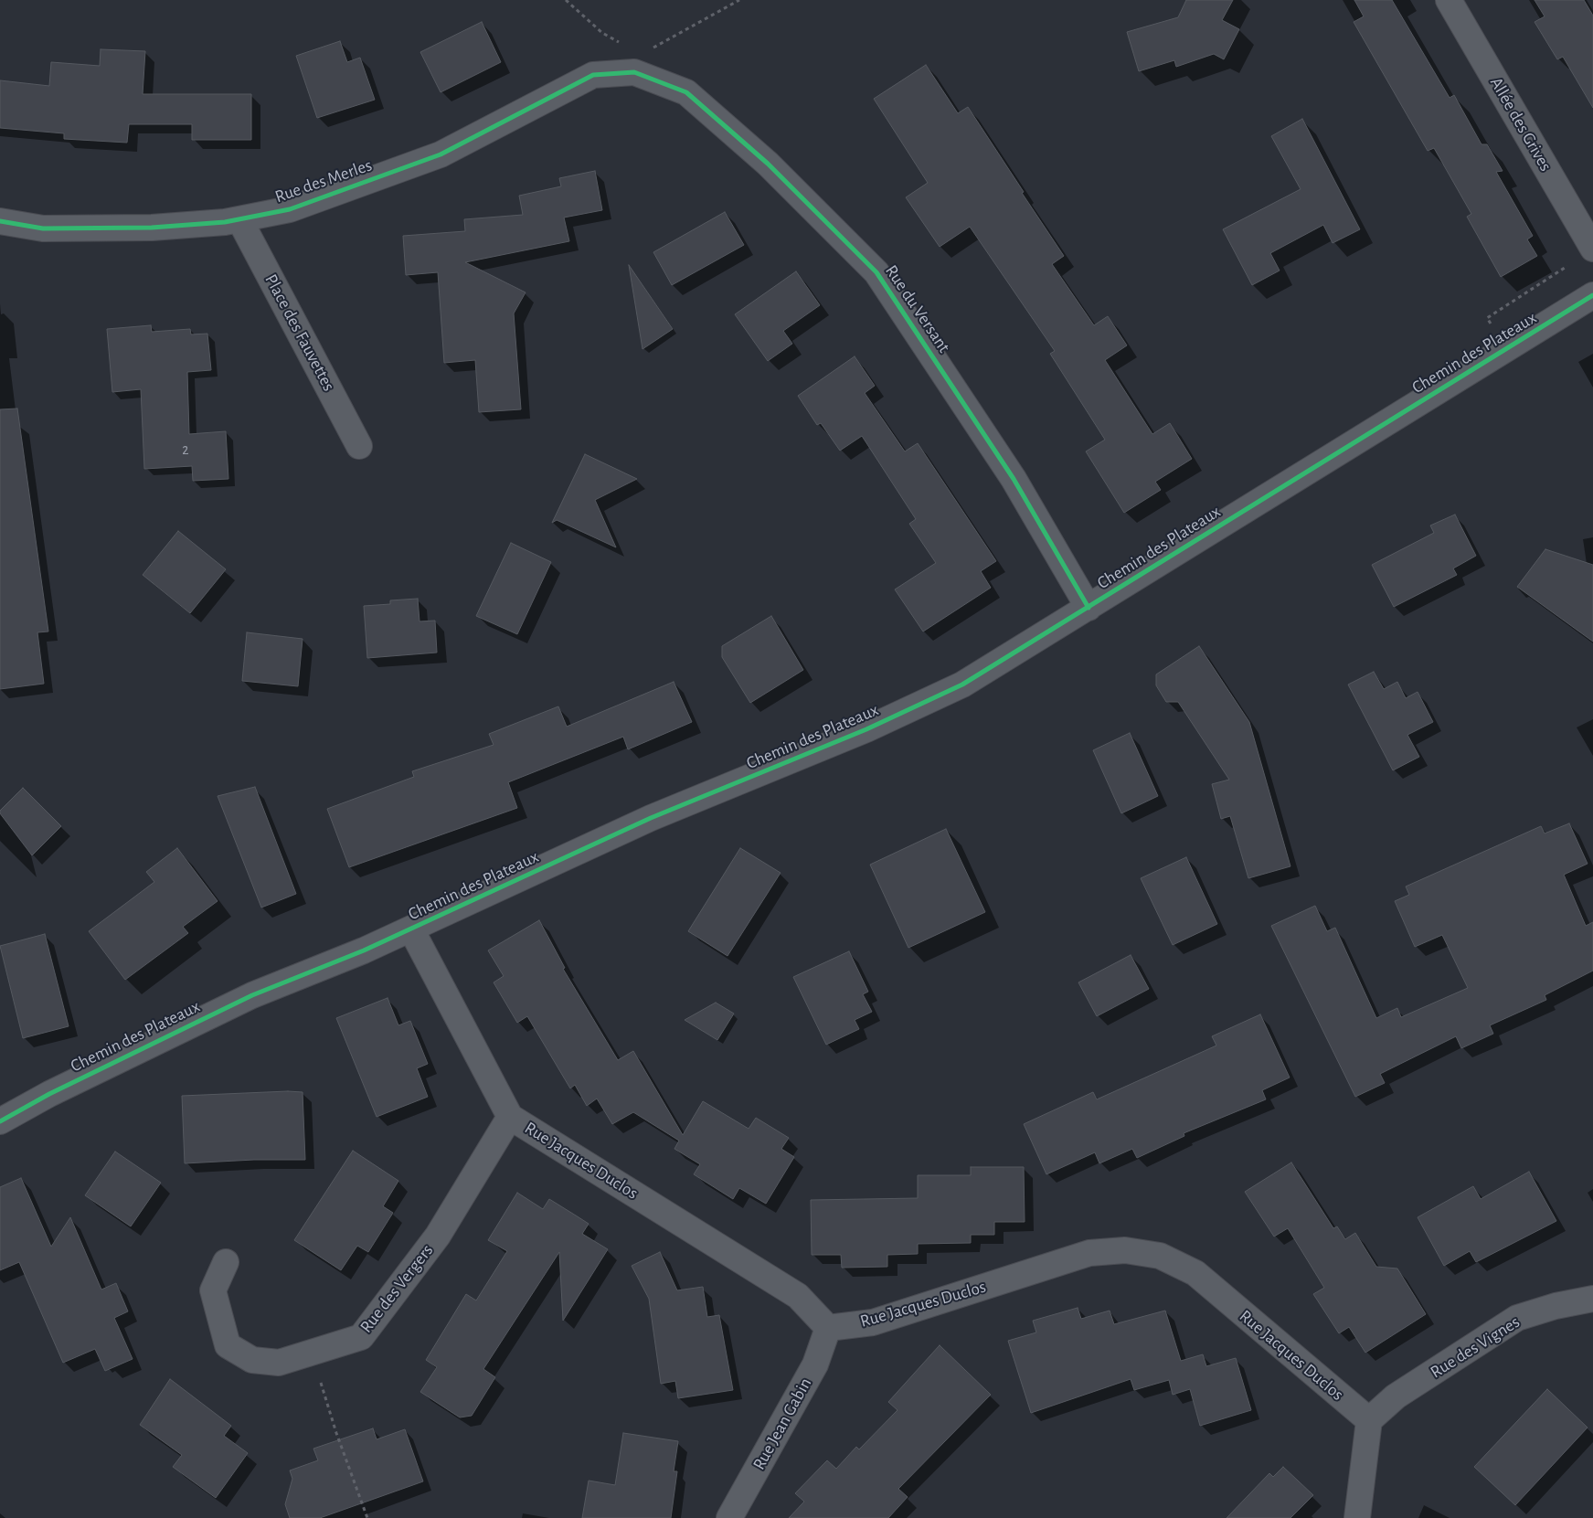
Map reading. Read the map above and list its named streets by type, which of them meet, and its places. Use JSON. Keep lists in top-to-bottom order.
{
  "streets": {
    "street": [
      "Allée des Grives",
      "Rue des Merles",
      "Rue du Versant",
      "Place des Fauvettes",
      "Chemin des Plateaux",
      "Rue Jacques Duclos",
      "Rue des Vergers",
      "Rue des Vignes",
      "Rue Jean Gabin"
    ]
  },
  "crossings": [
    ["Rue des Merles", "Rue du Versant"],
    ["Rue des Merles", "Place des Fauvettes"],
    ["Rue du Versant", "Chemin des Plateaux"],
    ["Chemin des Plateaux", "Rue Jacques Duclos"],
    ["Rue Jacques Duclos", "Rue des Vergers"],
    ["Rue Jacques Duclos", "Rue des Vignes"],
    ["Rue Jacques Duclos", "Rue Jean Gabin"]
  ],
  "house_numbers": ["2"]
}
